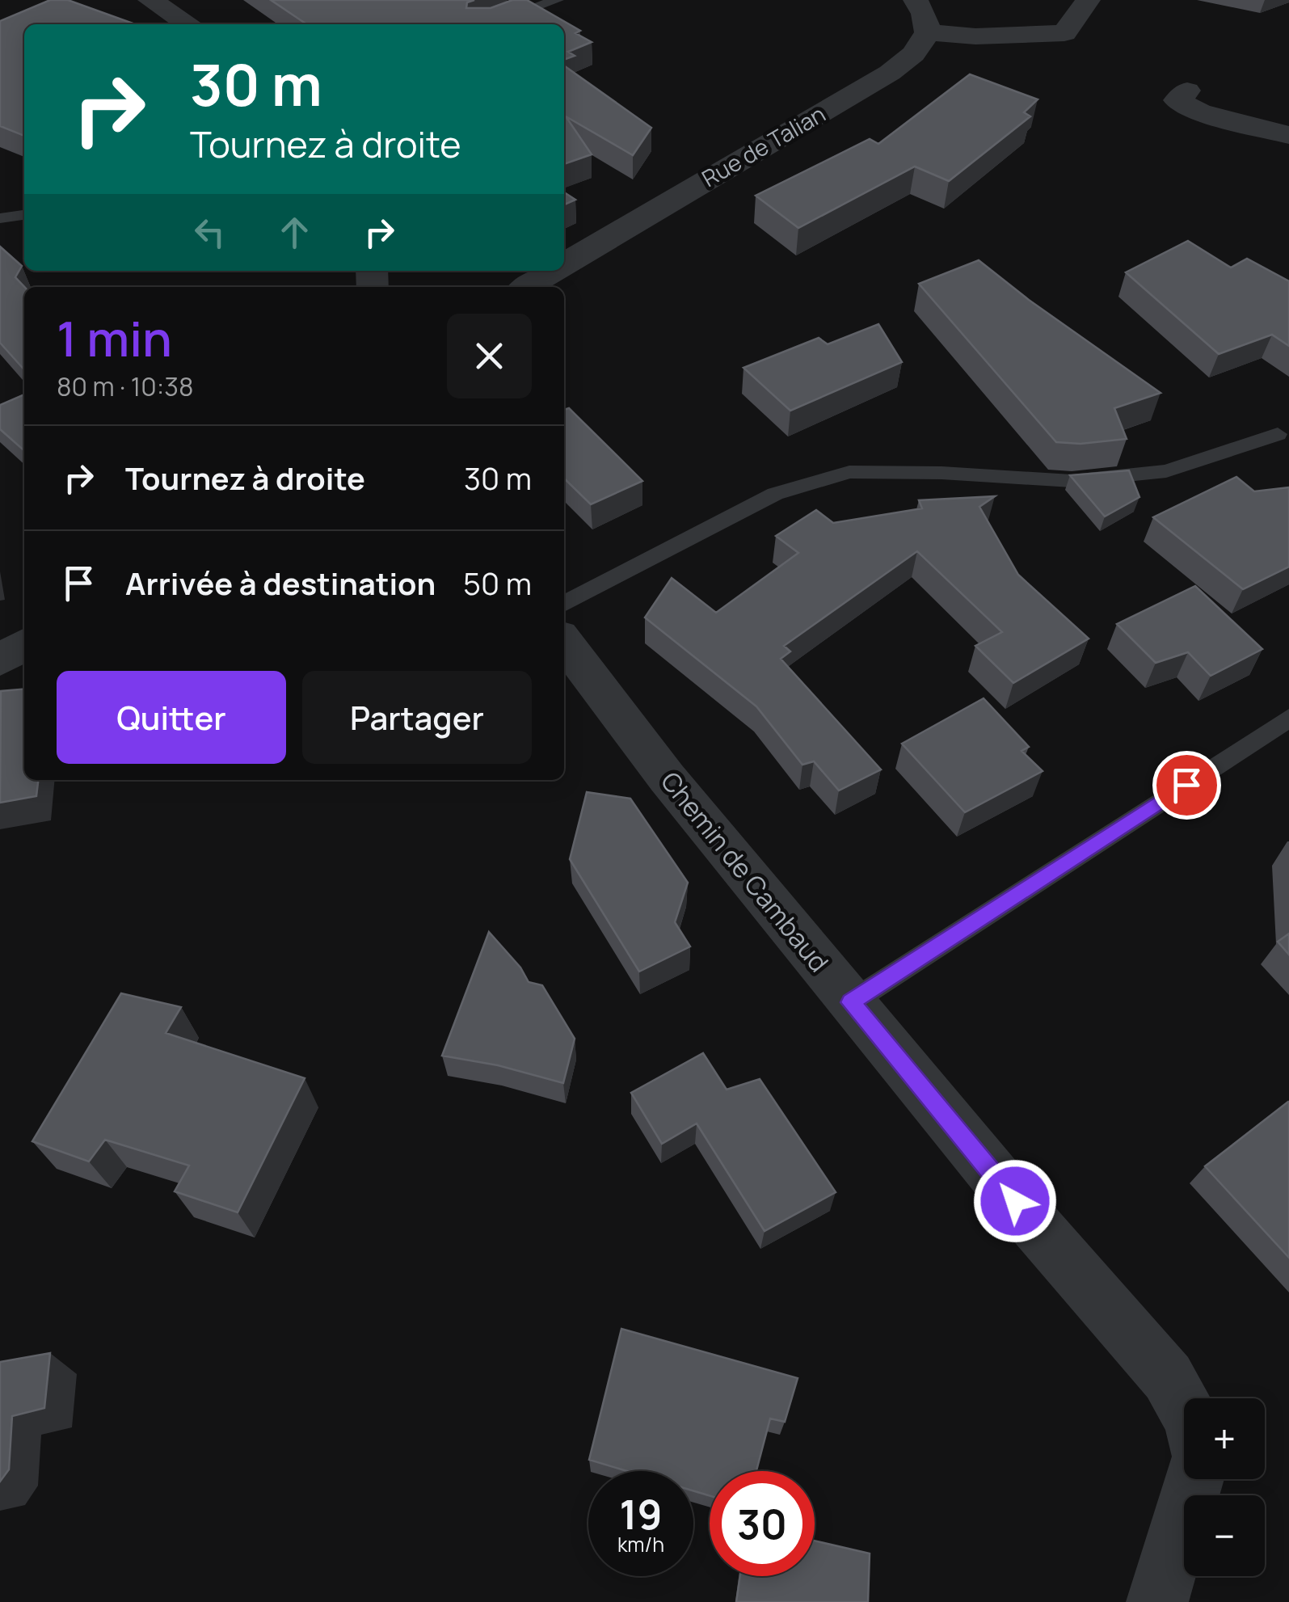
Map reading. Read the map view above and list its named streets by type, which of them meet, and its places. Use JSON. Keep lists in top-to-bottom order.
{
  "streets": {
    "street": ["Rue de Talian", "Chemin de Cambaud"]
  },
  "page": {
    "turn": ["30 m", "Tournez à droite"],
    "heading": ["1 min", "80 m · 10:38"],
    "list": [
      {
        "name": "Tournez à droite",
        "value": "30 m"
      },
      {
        "name": "Arrivée à destination",
        "value": "50 m"
      }
    ],
    "buttons": ["Quitter", "Partager"],
    "map_buttons": ["+", "−"],
    "speed": "19 km/h",
    "limit": "30"
  }
}
